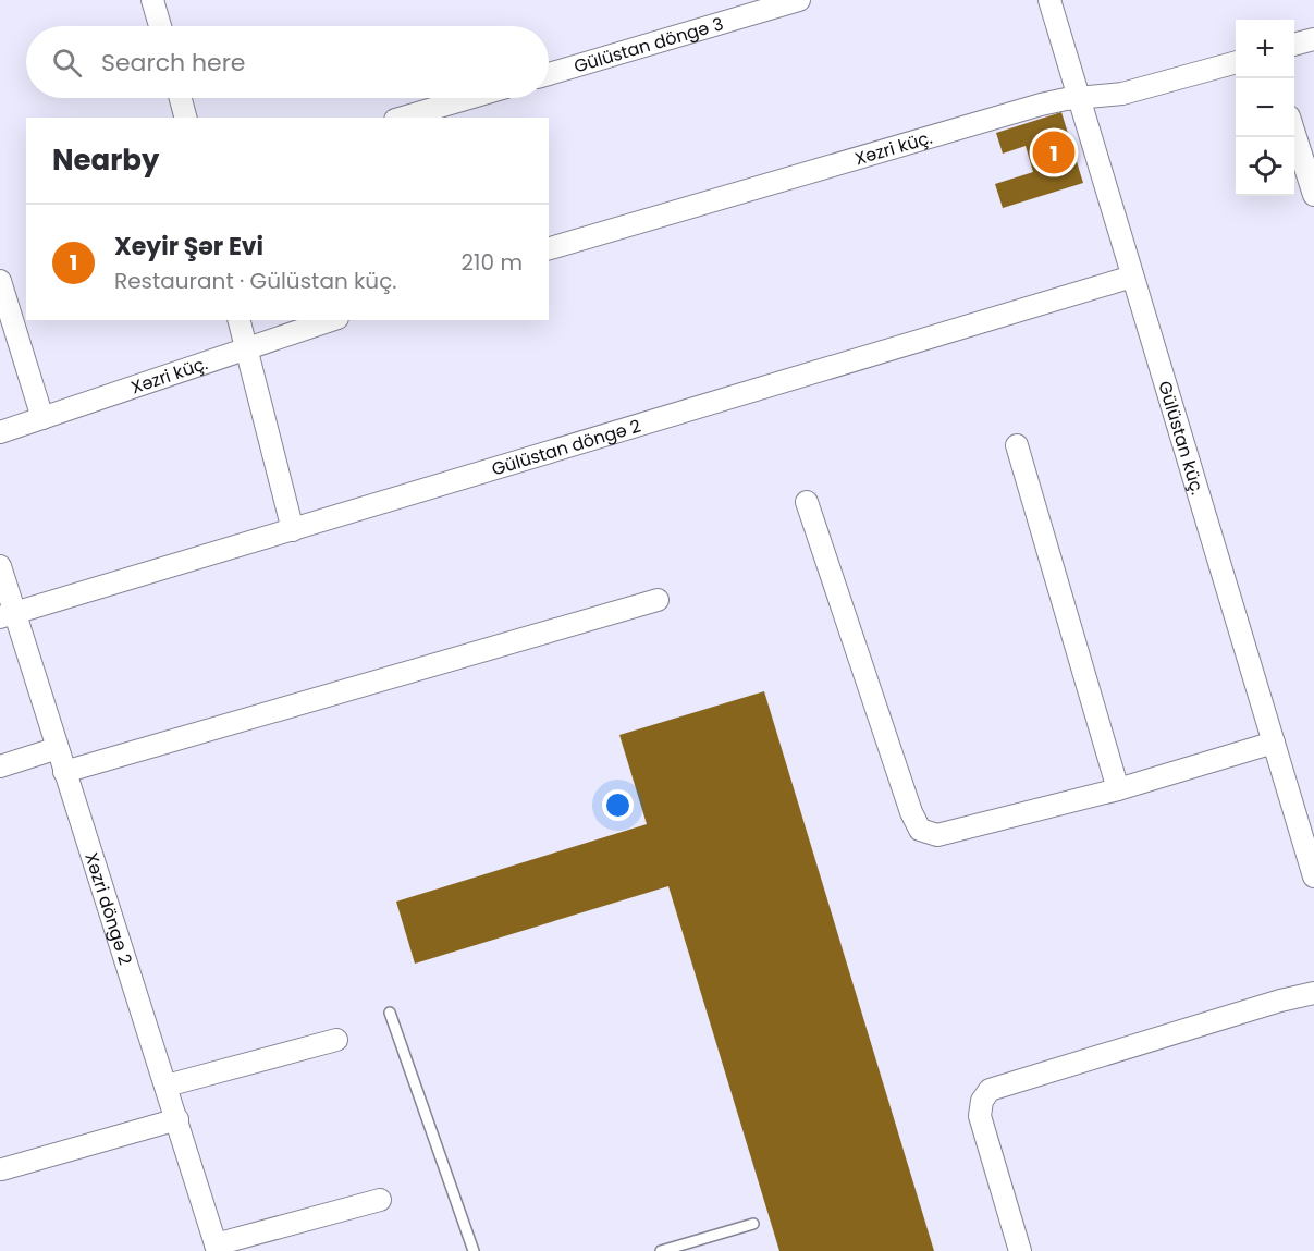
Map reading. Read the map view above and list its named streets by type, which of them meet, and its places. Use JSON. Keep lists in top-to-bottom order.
{
  "streets": {
    "street": [
      "Gülüstan döngə 3",
      "Xəzri küç.",
      "Gülüstan küç.",
      "Gülüstan döngə 2",
      "Xəzri döngə 2"
    ]
  },
  "crossings": [
    ["Xəzri küç.", "Gülüstan küç."],
    ["Gülüstan küç.", "Gülüstan döngə 2"],
    ["Gülüstan döngə 2", "Xəzri döngə 2"]
  ],
  "page": {
    "map_buttons": ["+", "−"],
    "search": "Search here",
    "heading": "Nearby",
    "pins": "1",
    "list": [
      {
        "mark": "1",
        "name": "Xeyir Şər Evi",
        "note": "Restaurant · Gülüstan küç.",
        "value": "210 m"
      }
    ]
  }
}
